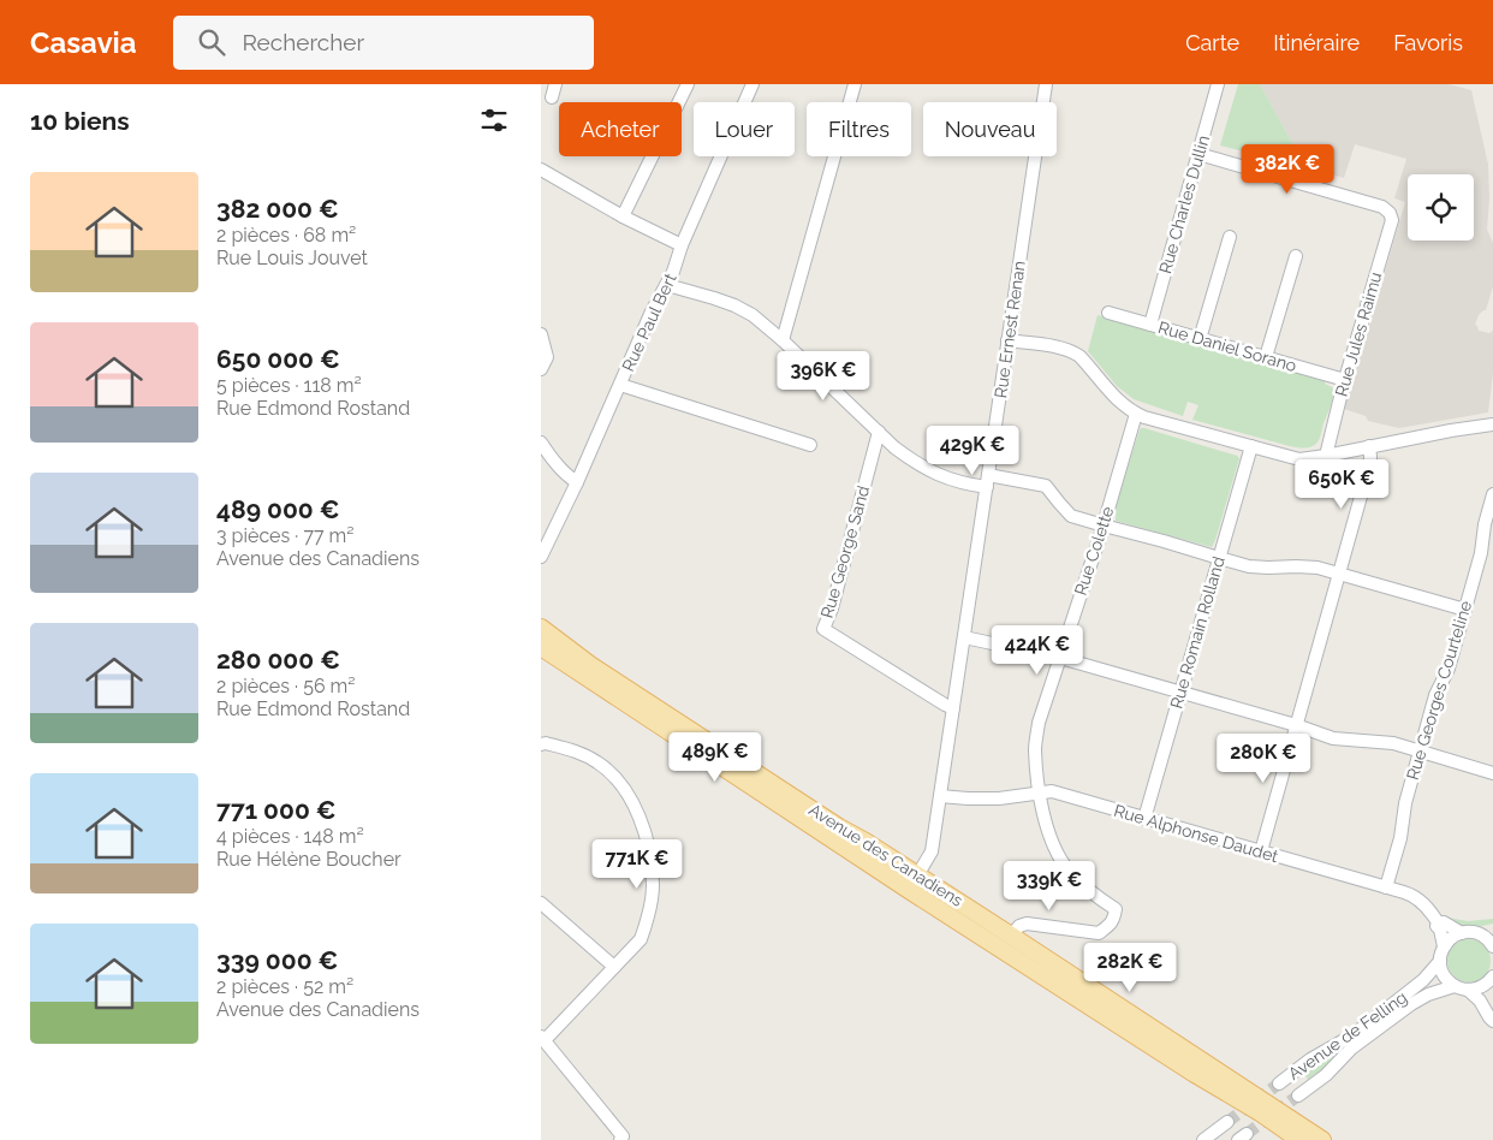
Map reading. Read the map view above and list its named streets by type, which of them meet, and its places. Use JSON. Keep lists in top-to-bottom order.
{
  "streets": {
    "main road": ["Avenue des Canadiens"],
    "street": [
      "Rue Charles Dullin",
      "Rue Paul Bert",
      "Rue Ernest Renan",
      "Rue Jules Raimu",
      "Rue Daniel Sorano",
      "Rue Colette",
      "Rue George Sand",
      "Rue Romain Rolland",
      "Rue Georges Courteline",
      "Rue Alphonse Daudet",
      "Avenue de Felling"
    ]
  },
  "crossings": [
    ["Rue Charles Dullin", "Rue Jules Raimu"],
    ["Rue Charles Dullin", "Rue Daniel Sorano"],
    ["Rue Ernest Renan", "Rue George Sand"],
    ["Rue Ernest Renan", "Rue Alphonse Daudet"],
    ["Rue Ernest Renan", "Avenue des Canadiens"],
    ["Rue Jules Raimu", "Rue Daniel Sorano"],
    ["Rue Colette", "Rue Alphonse Daudet"],
    ["Rue Colette", "Avenue des Canadiens"],
    ["Rue Romain Rolland", "Rue Alphonse Daudet"],
    ["Rue Georges Courteline", "Rue Alphonse Daudet"]
  ],
  "page": {
    "header": "Casavia",
    "search": "Rechercher",
    "nav": ["Carte", "Itinéraire", "Favoris"],
    "heading": "10 biens",
    "chip": [
      "Acheter",
      "Louer",
      "Filtres",
      "Nouveau"
    ],
    "price": [
      "382K €",
      "396K €",
      "429K €",
      "650K €",
      "424K €",
      "489K €",
      "280K €",
      "771K €",
      "339K €",
      "282K €"
    ],
    "list": [
      {
        "name": "382 000 €",
        "note": "2 pièces · 68 m² · Rue Louis Jouvet"
      },
      {
        "name": "650 000 €",
        "note": "5 pièces · 118 m² · Rue Edmond Rostand"
      },
      {
        "name": "489 000 €",
        "note": "3 pièces · 77 m² · Avenue des Canadiens"
      },
      {
        "name": "280 000 €",
        "note": "2 pièces · 56 m² · Rue Edmond Rostand"
      },
      {
        "name": "771 000 €",
        "note": "4 pièces · 148 m² · Rue Hélène Boucher"
      },
      {
        "name": "339 000 €",
        "note": "2 pièces · 52 m² · Avenue des Canadiens"
      }
    ]
  }
}
